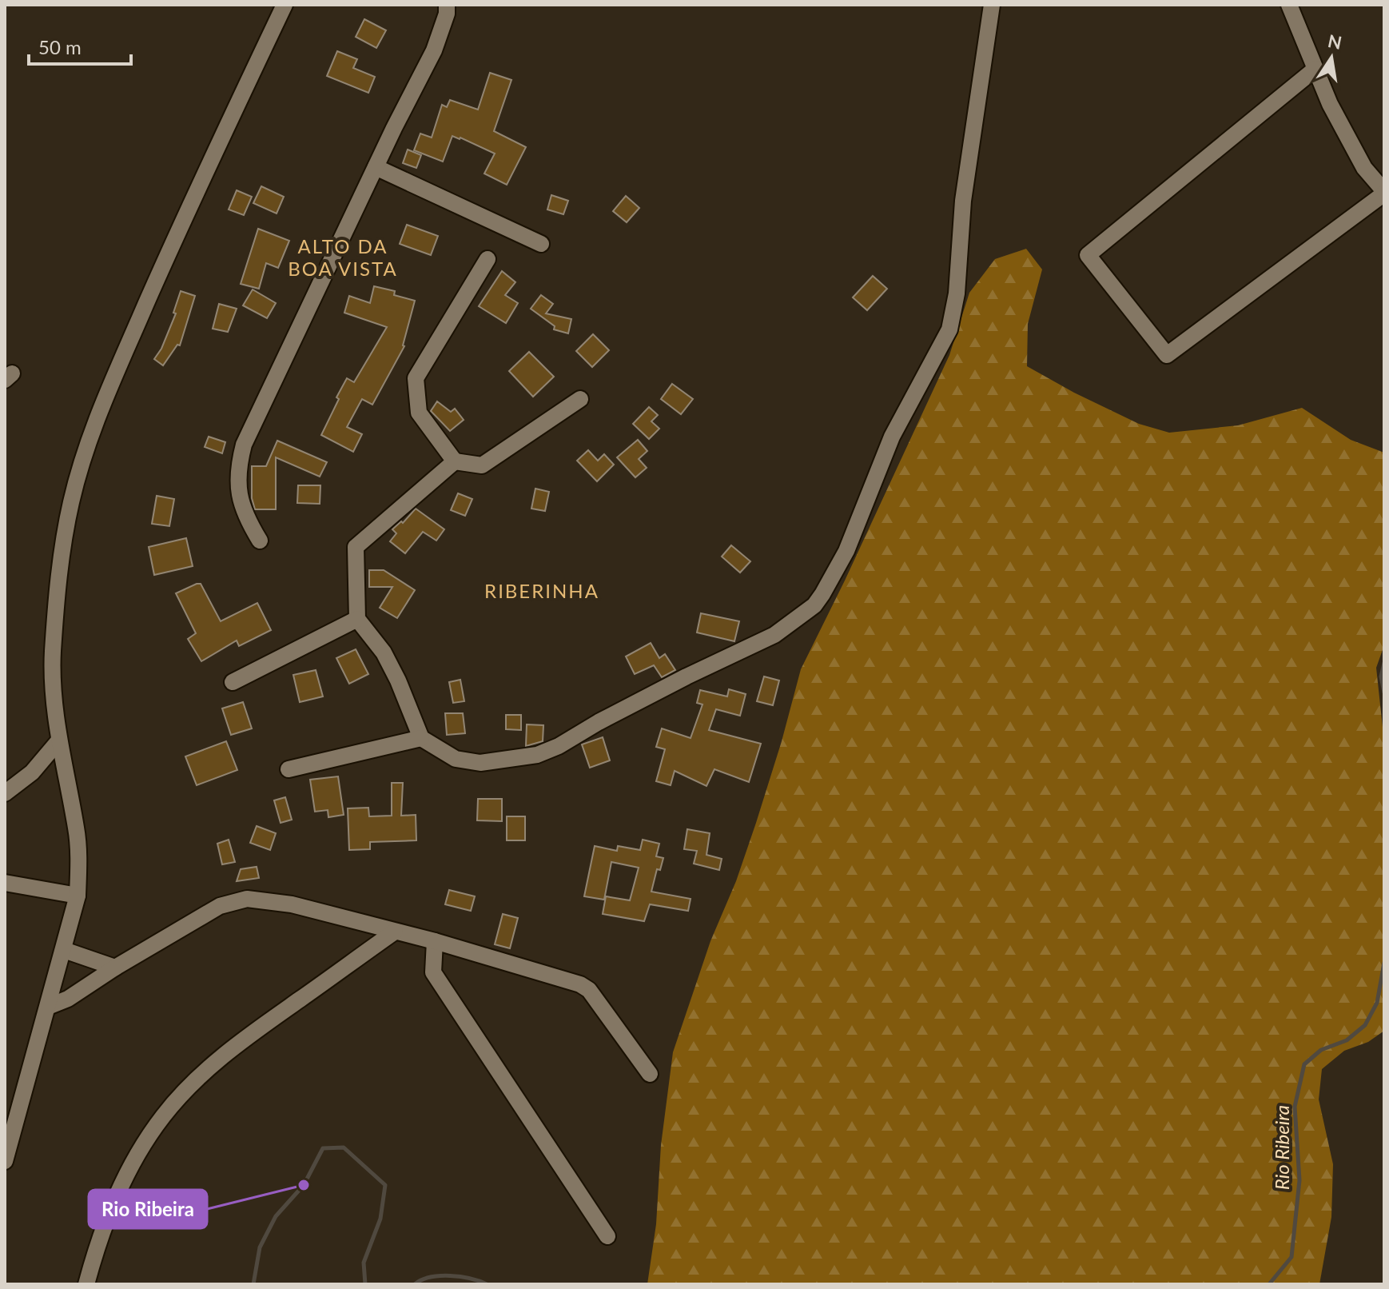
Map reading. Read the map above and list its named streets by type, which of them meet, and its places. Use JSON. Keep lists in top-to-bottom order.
{
  "districts": ["ALTO DA BOA VISTA", "RIBERINHA"],
  "water": ["Rio Ribeira"],
  "places": ["Rio Ribeira"],
  "scale_bar": "50 m",
  "north": "top"
}
